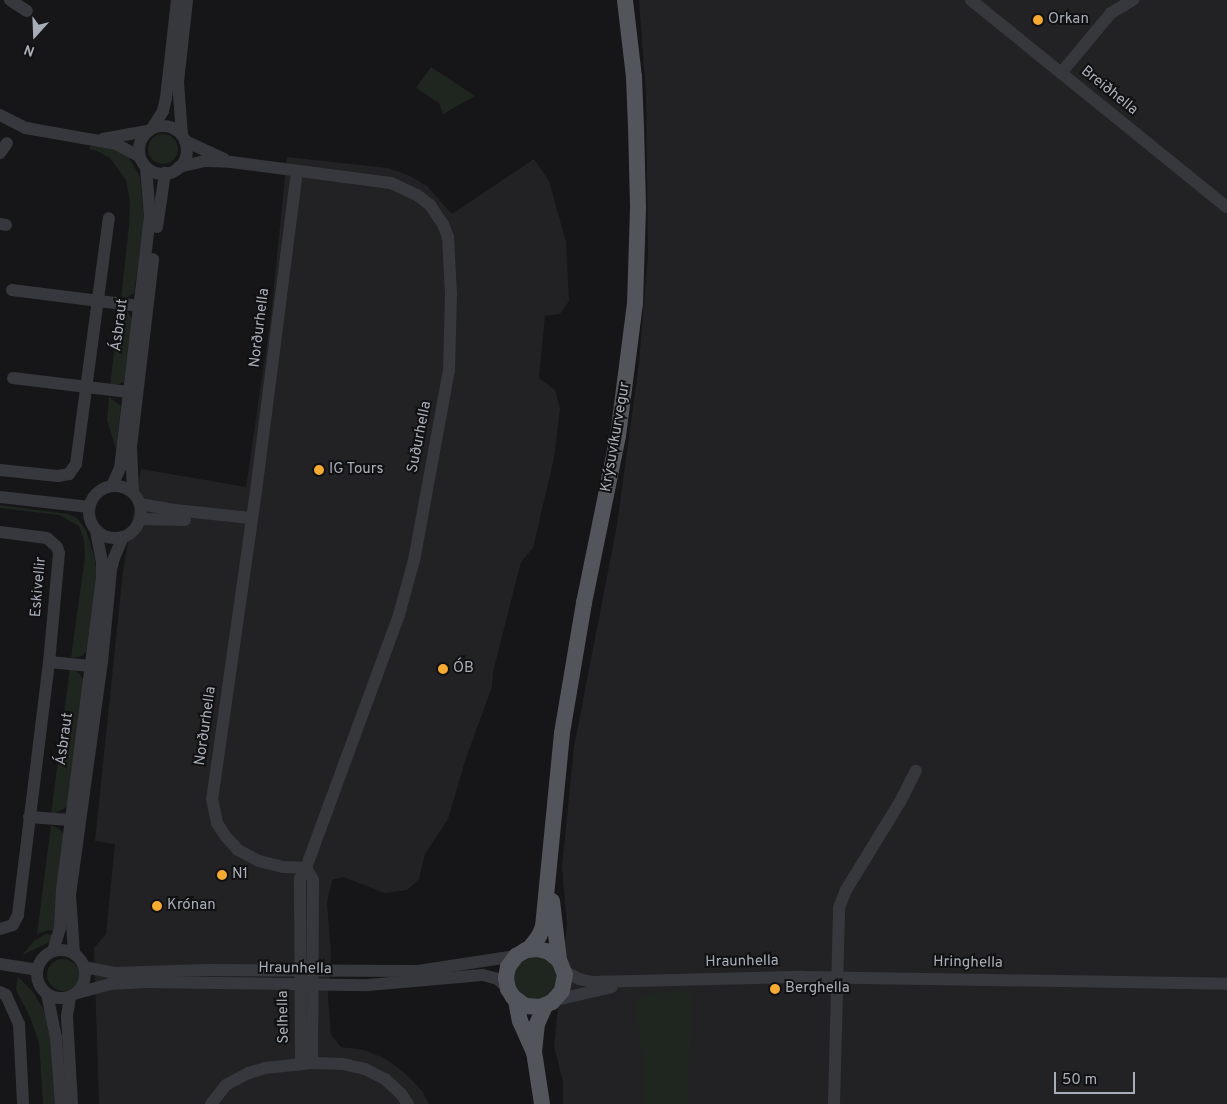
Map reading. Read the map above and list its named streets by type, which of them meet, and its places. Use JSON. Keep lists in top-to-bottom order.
{
  "streets": {
    "main road": ["Krýsuvíkurvegur"],
    "street": [
      "Breiðhella",
      "Ásbraut",
      "Norðurhella",
      "Suðurhella",
      "Eskivellir",
      "Hraunhella",
      "Hringhella",
      "Selhella"
    ]
  },
  "crossings": [
    ["Ásbraut", "Suðurhella"],
    ["Ásbraut", "Hraunhella"],
    ["Norðurhella", "Suðurhella"],
    ["Suðurhella", "Hraunhella"],
    ["Suðurhella", "Selhella"],
    ["Krýsuvíkurvegur", "Hraunhella"],
    ["Hraunhella", "Hringhella"],
    ["Hraunhella", "Selhella"]
  ],
  "places": [
    "Orkan",
    "IG Tours",
    "ÓB",
    "N1",
    "Krónan",
    "Berghella"
  ],
  "scale_bar": "50 m",
  "north": "bottom"
}
